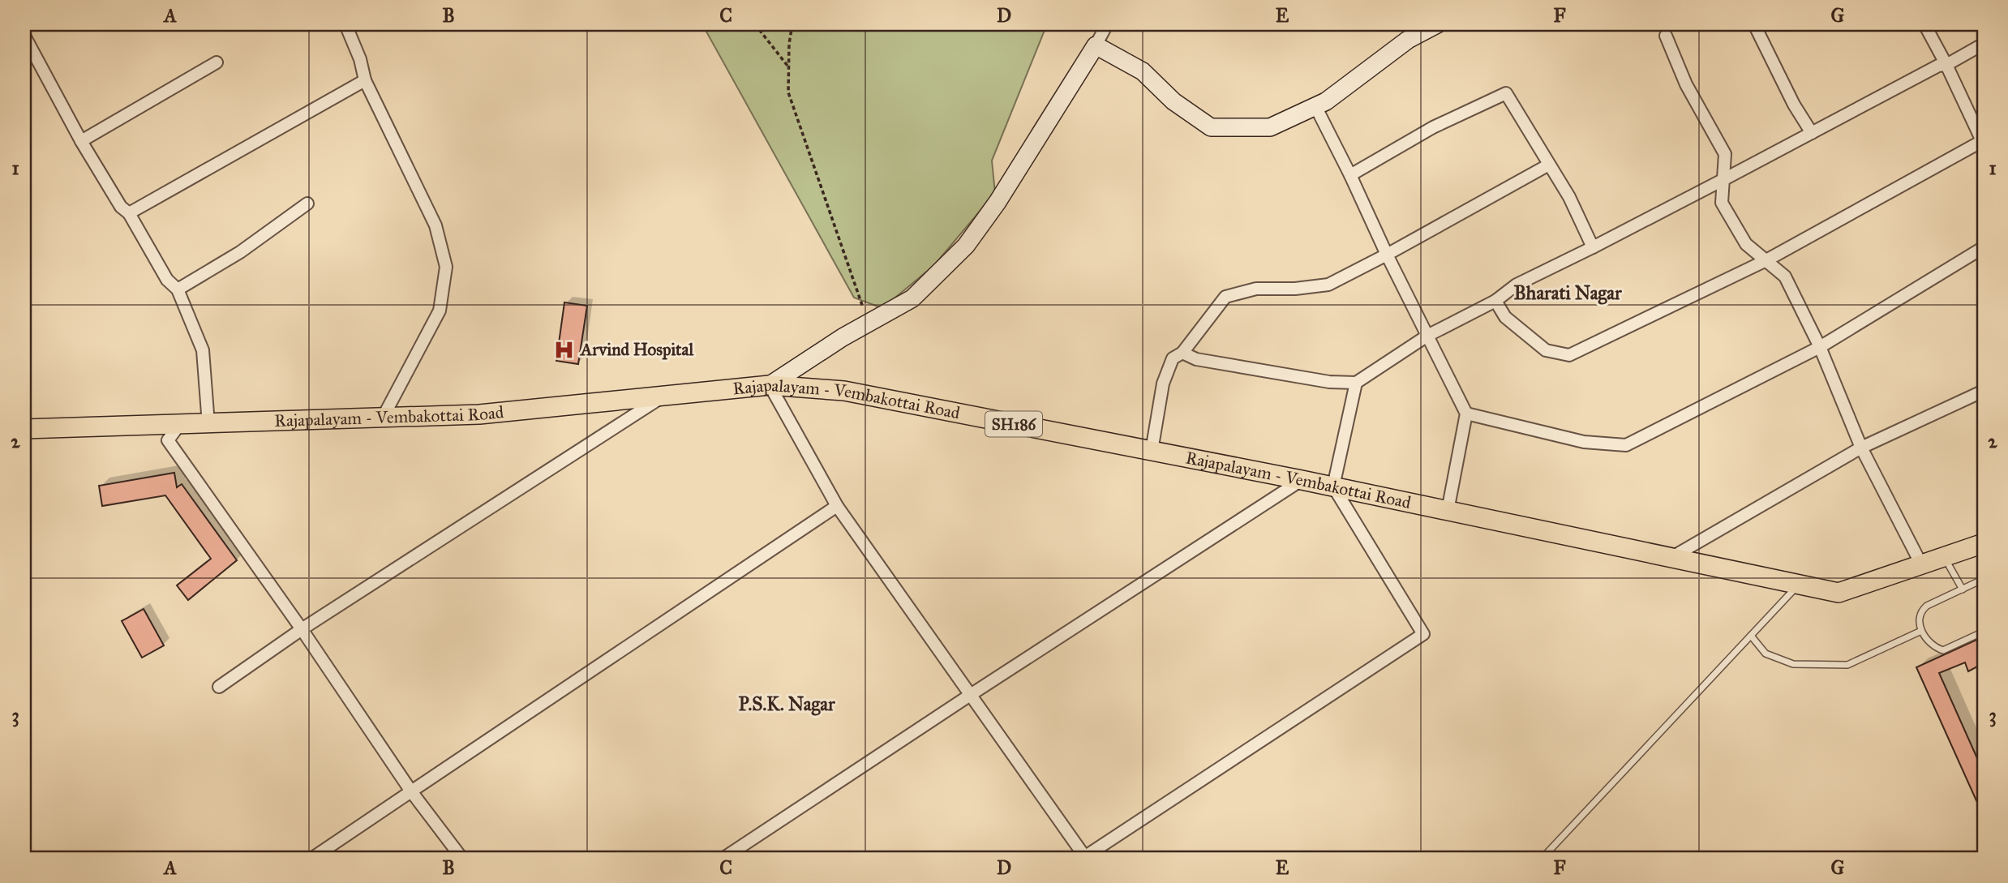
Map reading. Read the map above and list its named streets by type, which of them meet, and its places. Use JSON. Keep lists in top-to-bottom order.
{
  "streets": {
    "main road": ["Rajapalayam - Vembakottai Road", "SH186"]
  },
  "districts": ["Bharati Nagar", "P.S.K. Nagar"],
  "places": {
    "hospital": ["Arvind Hospital"]
  },
  "grid": {
    "columns": [
      "A",
      "B",
      "C",
      "D",
      "E",
      "F",
      "G"
    ],
    "rows": ["1", "2", "3"]
  }
}
